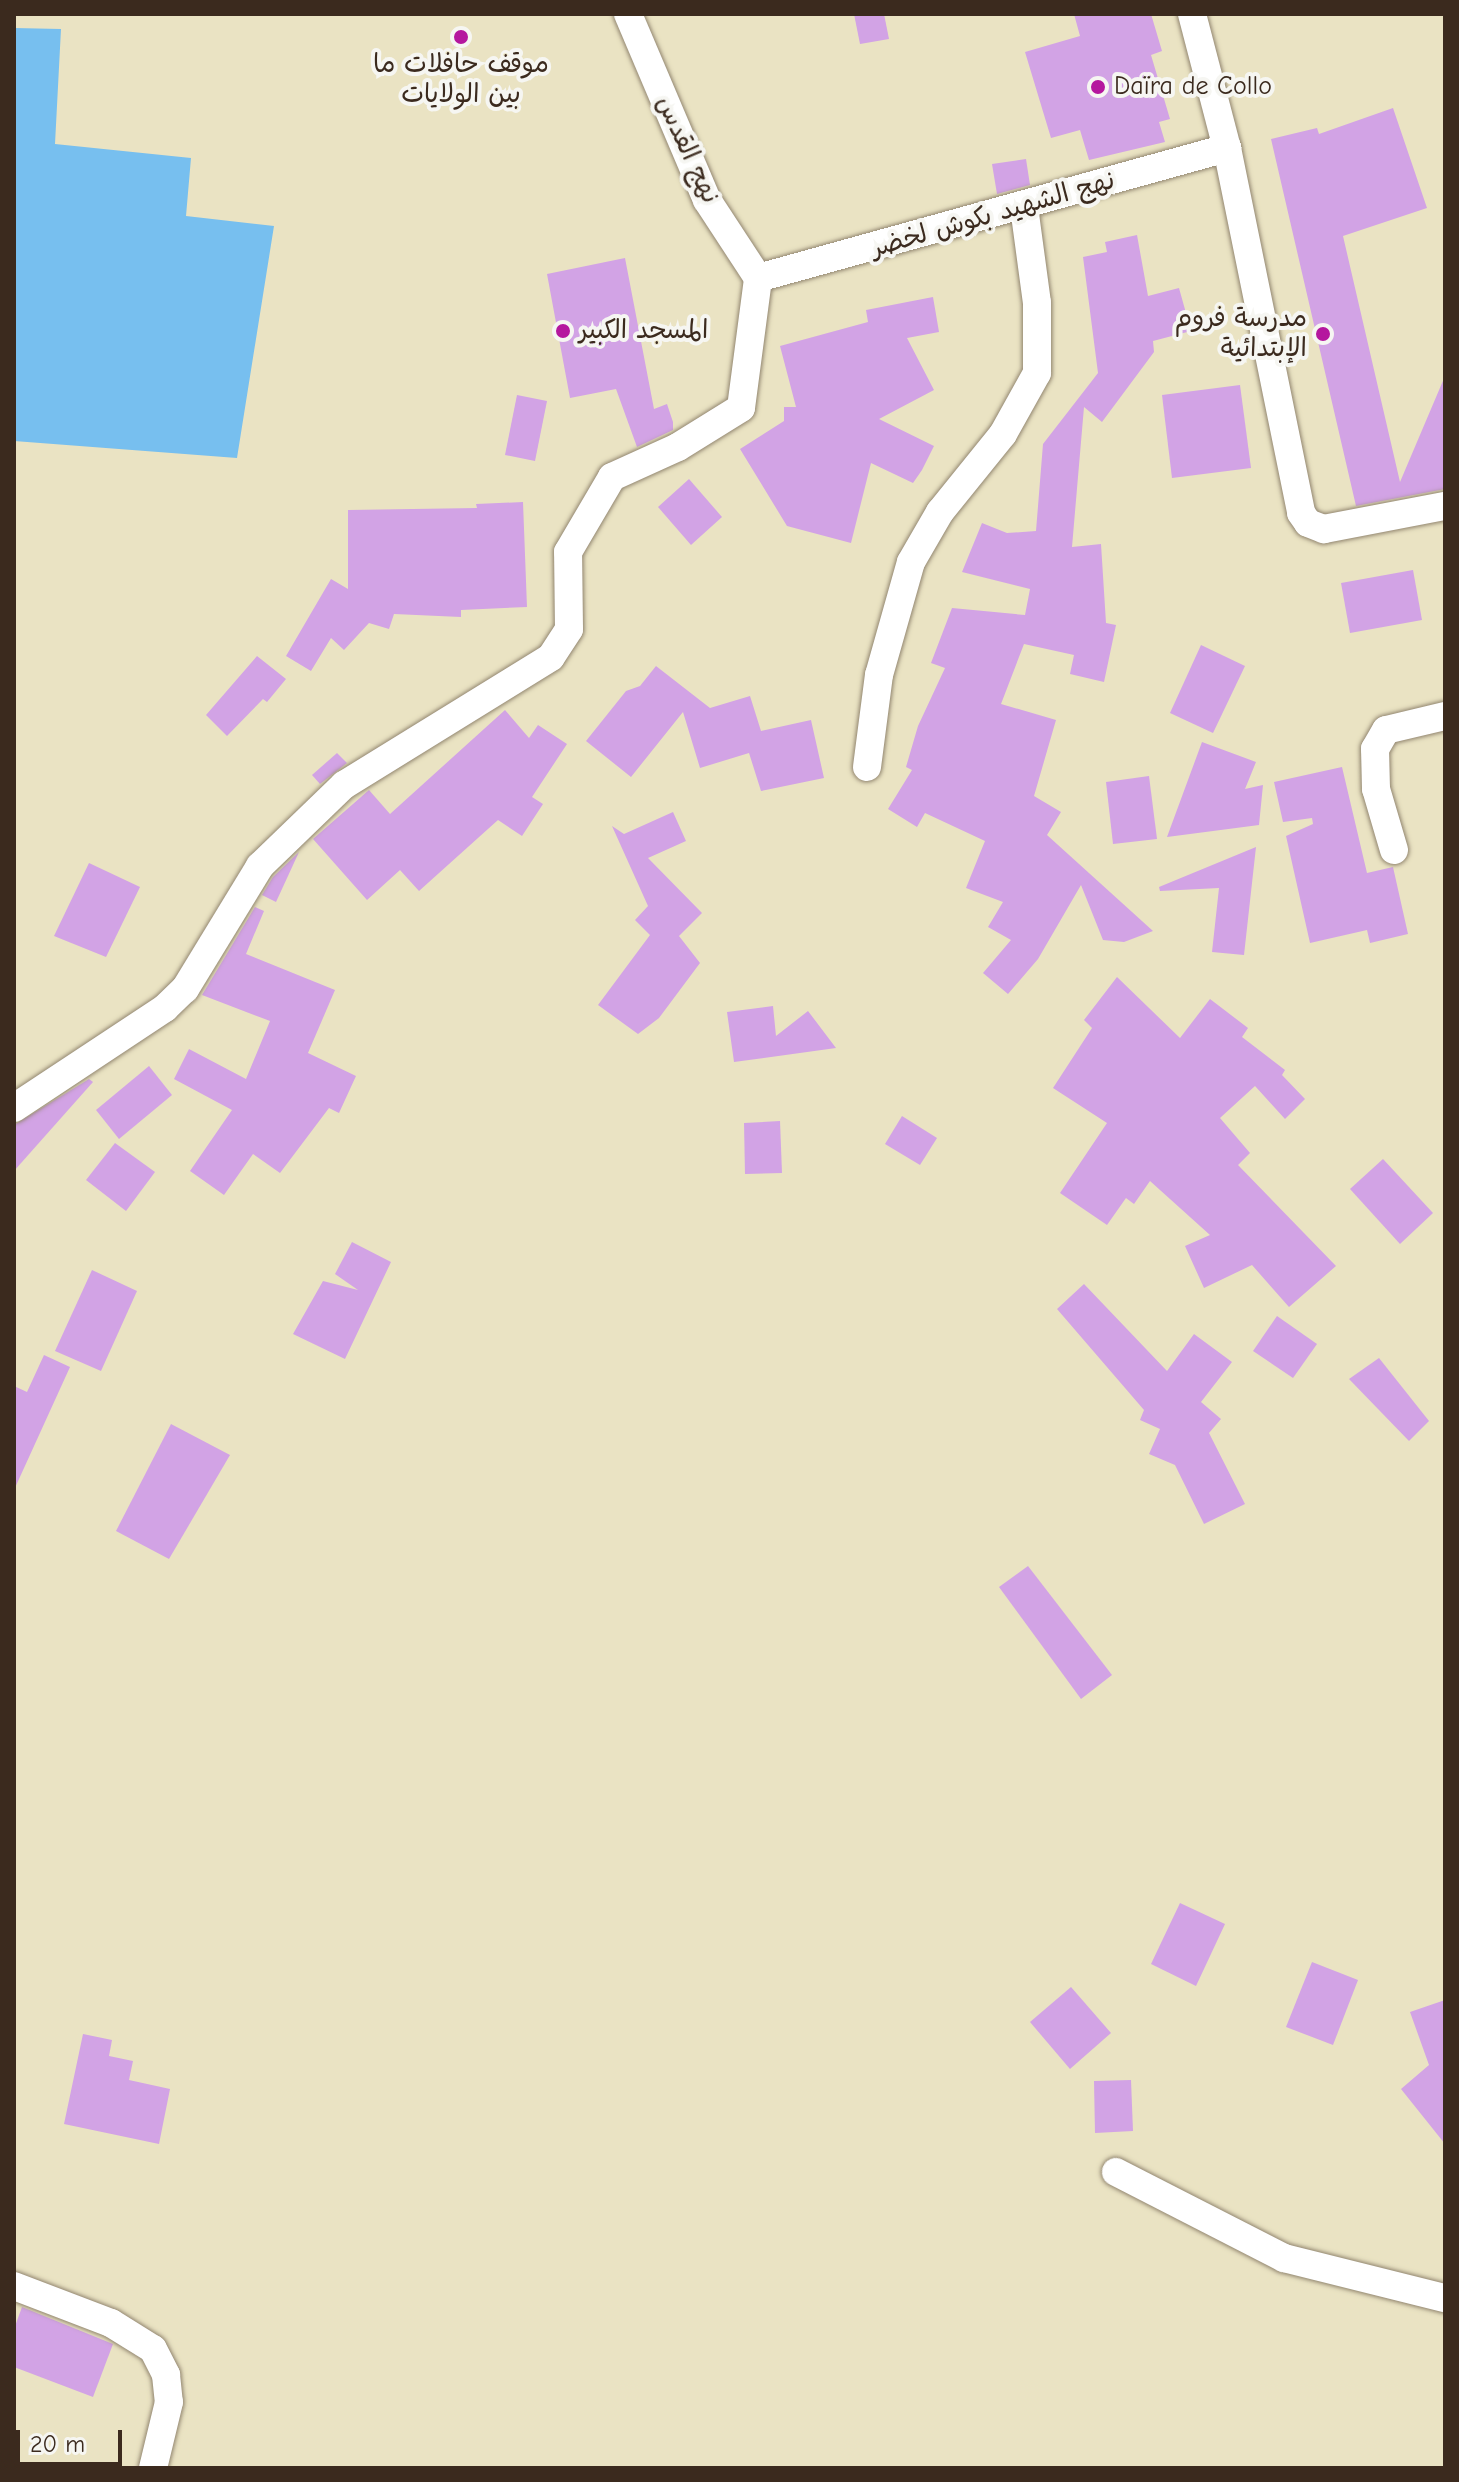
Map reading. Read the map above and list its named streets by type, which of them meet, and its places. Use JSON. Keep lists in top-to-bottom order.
{
  "streets": {
    "street": ["نهج القدس", "نهج الشهيد بكوش لخضر"]
  },
  "crossings": [
    ["نهج القدس", "نهج الشهيد بكوش لخضر"]
  ],
  "places": [
    "موقف حافلات ما بين الولايات",
    "Daïra de Collo",
    "المسجد الكبير",
    "مدرسة فروم الإبتدائية"
  ],
  "scale_bar": "20 m"
}
